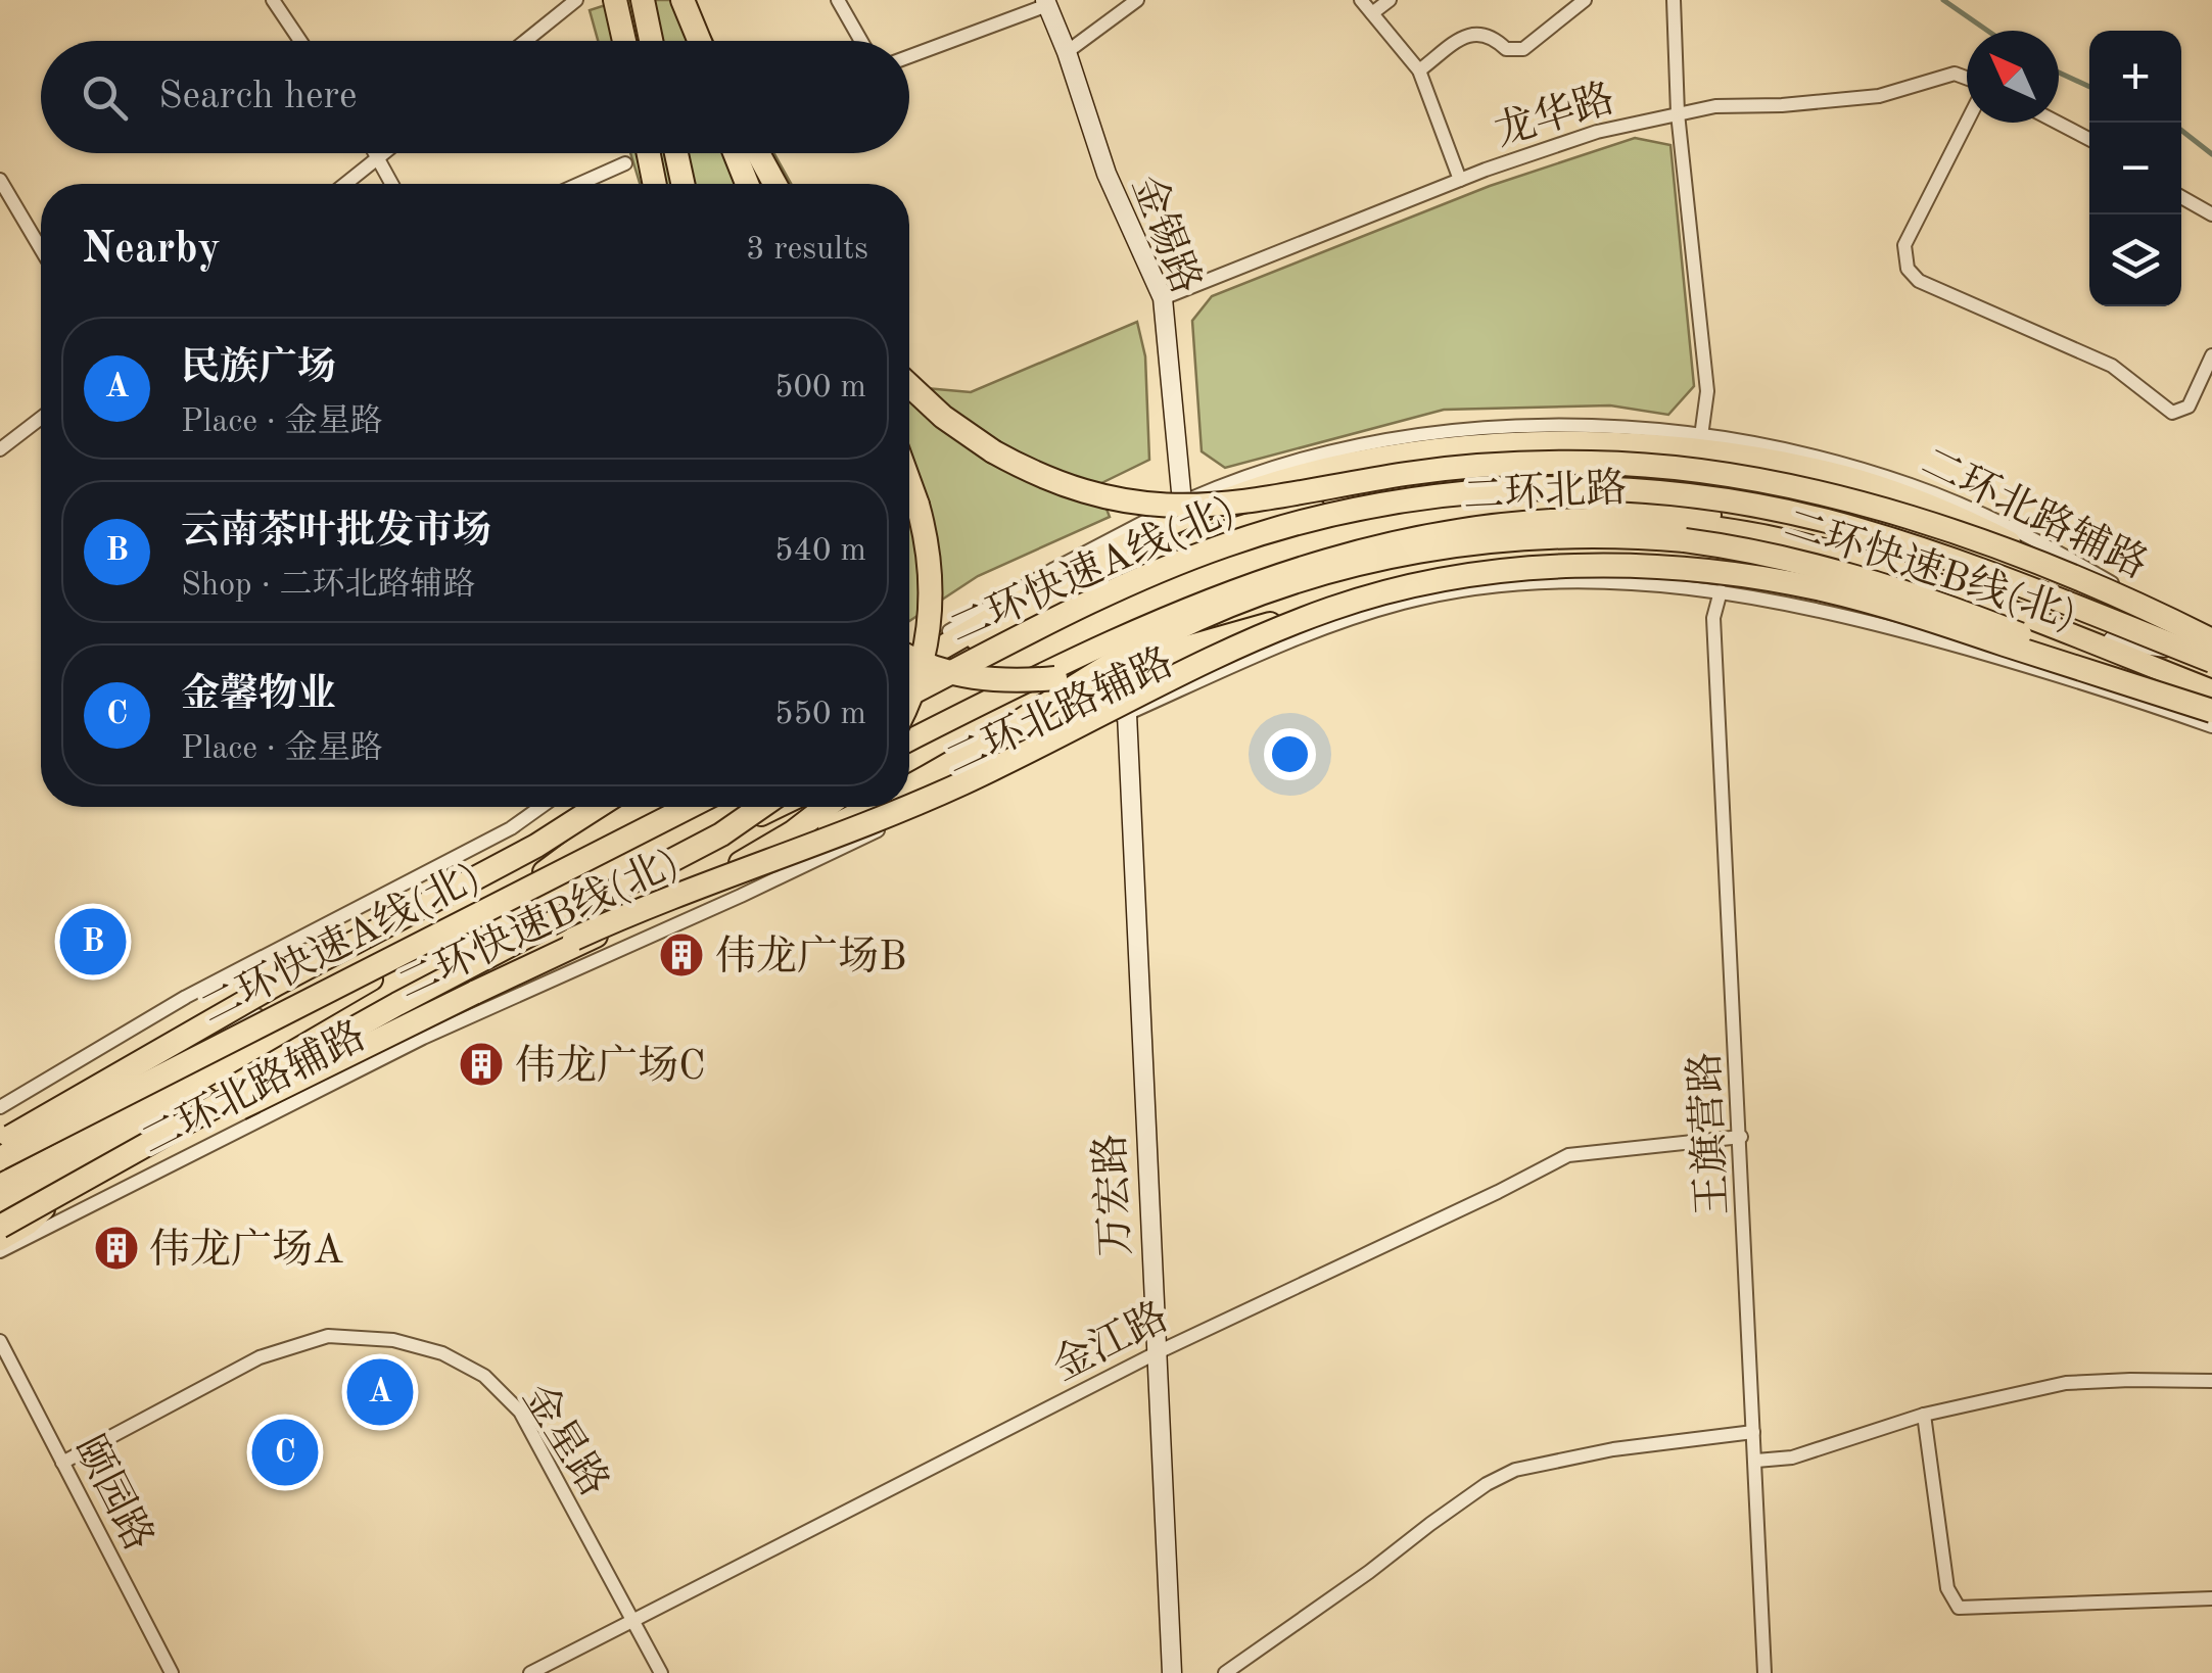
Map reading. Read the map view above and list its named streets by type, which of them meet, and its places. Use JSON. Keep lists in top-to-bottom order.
{
  "streets": {
    "highway": ["二环快速A线(北)", "二环快速B线(北)"],
    "main road": ["二环北路"],
    "street": [
      "龙华路",
      "金锡路",
      "二环北路辅路",
      "王旗营路",
      "万宏路",
      "金江路",
      "金星路",
      "颐园路"
    ]
  },
  "crossings": [
    ["龙华路", "金锡路"],
    ["金锡路", "二环北路辅路"],
    ["二环北路辅路", "王旗营路"],
    ["二环北路辅路", "万宏路"],
    ["王旗营路", "金江路"],
    ["万宏路", "金江路"],
    ["金江路", "金星路"],
    ["金星路", "颐园路"]
  ],
  "places": {
    "building": ["伟龙广场B", "伟龙广场C", "伟龙广场A"]
  },
  "north": "top left",
  "page": {
    "map_buttons": ["+", "−"],
    "search": "Search here",
    "heading": ["Nearby", "3 results"],
    "list": [
      {
        "mark": "A",
        "name": "民族广场",
        "note": "Place · 金星路",
        "value": "500 m"
      },
      {
        "mark": "B",
        "name": "云南茶叶批发市场",
        "note": "Shop · 二环北路辅路",
        "value": "540 m"
      },
      {
        "mark": "C",
        "name": "金馨物业",
        "note": "Place · 金星路",
        "value": "550 m"
      }
    ],
    "pins": ["B", "A", "C"]
  }
}
